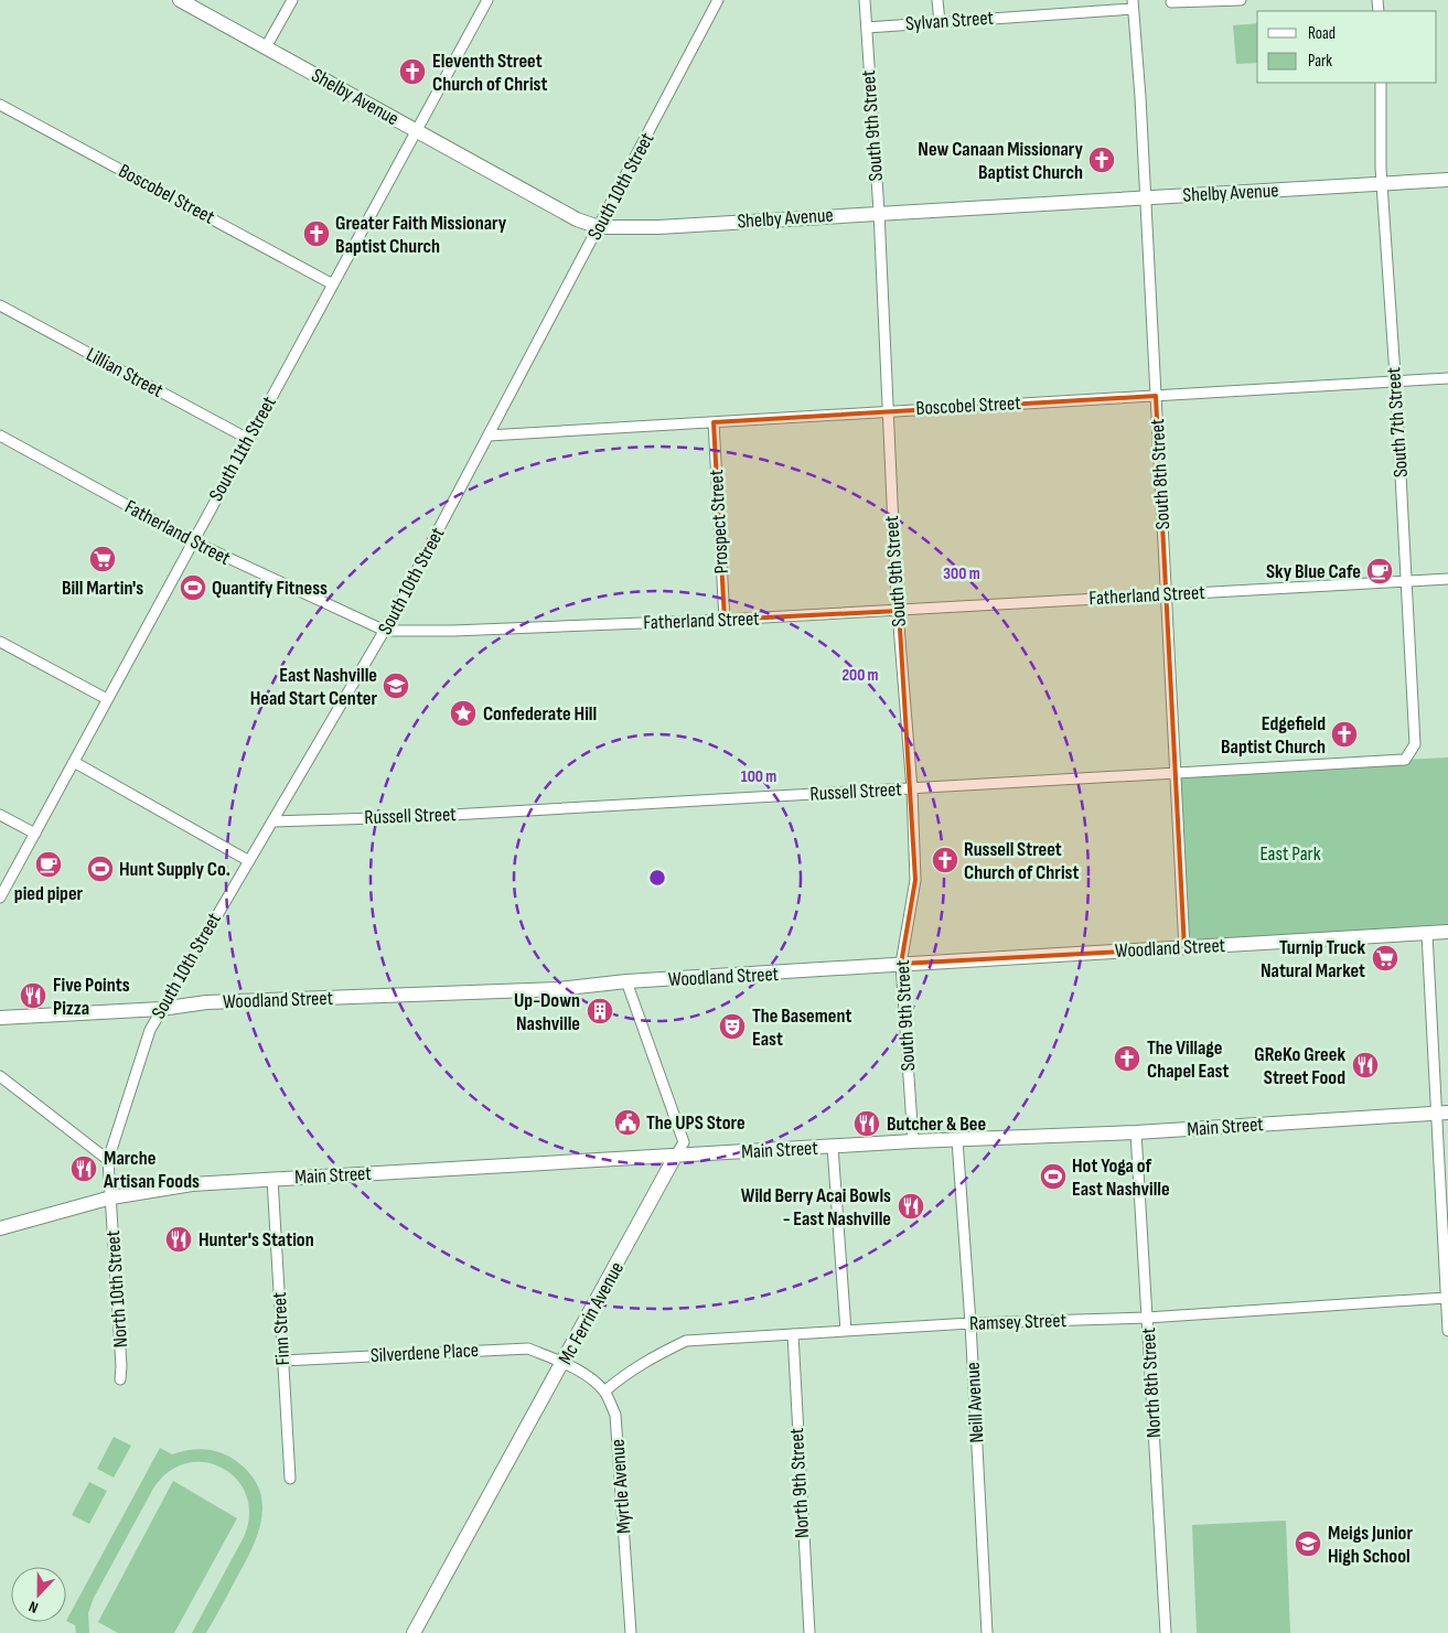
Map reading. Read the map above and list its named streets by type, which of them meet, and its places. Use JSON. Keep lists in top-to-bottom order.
{
  "streets": {
    "street": [
      "Sylvan Street",
      "Shelby Avenue",
      "South 9th Street",
      "South 10th Street",
      "Boscobel Street",
      "Lillian Street",
      "South 7th Street",
      "South 11th Street",
      "South 8th Street",
      "Prospect Street",
      "Fatherland Street",
      "Russell Street",
      "Woodland Street",
      "Main Street",
      "North 10th Street",
      "Mc Ferrin Avenue",
      "Ramsey Street",
      "Finn Street",
      "Silverdene Place",
      "North 8th Street",
      "Neill Avenue",
      "North 9th Street",
      "Myrtle Avenue"
    ]
  },
  "crossings": [
    ["Sylvan Street", "South 9th Street"],
    ["Sylvan Street", "South 8th Street"],
    ["Shelby Avenue", "South 9th Street"],
    ["Shelby Avenue", "South 10th Street"],
    ["Shelby Avenue", "South 7th Street"],
    ["Shelby Avenue", "South 11th Street"],
    ["Shelby Avenue", "South 8th Street"],
    ["South 9th Street", "Boscobel Street"],
    ["South 9th Street", "Fatherland Street"],
    ["South 9th Street", "Russell Street"],
    ["South 9th Street", "Woodland Street"],
    ["South 9th Street", "Main Street"],
    ["South 10th Street", "Boscobel Street"],
    ["South 10th Street", "Fatherland Street"],
    ["South 10th Street", "Russell Street"],
    ["South 10th Street", "Woodland Street"],
    ["South 10th Street", "North 10th Street"],
    ["Boscobel Street", "South 7th Street"],
    ["Boscobel Street", "South 11th Street"],
    ["Boscobel Street", "South 8th Street"],
    ["Boscobel Street", "Prospect Street"],
    ["Lillian Street", "South 11th Street"],
    ["South 7th Street", "Fatherland Street"],
    ["South 7th Street", "Russell Street"],
    ["South 11th Street", "Fatherland Street"],
    ["South 8th Street", "Fatherland Street"],
    ["South 8th Street", "Russell Street"],
    ["South 8th Street", "Woodland Street"],
    ["Prospect Street", "Fatherland Street"],
    ["Woodland Street", "Mc Ferrin Avenue"],
    ["Main Street", "North 10th Street"],
    ["Main Street", "Mc Ferrin Avenue"],
    ["Main Street", "Finn Street"],
    ["Main Street", "North 8th Street"],
    ["Main Street", "Neill Avenue"],
    ["Mc Ferrin Avenue", "Silverdene Place"],
    ["Mc Ferrin Avenue", "Myrtle Avenue"],
    ["Ramsey Street", "North 8th Street"],
    ["Ramsey Street", "Neill Avenue"],
    ["Ramsey Street", "North 9th Street"],
    ["Ramsey Street", "Myrtle Avenue"],
    ["Finn Street", "Silverdene Place"],
    ["Silverdene Place", "Myrtle Avenue"]
  ],
  "parks": ["East Park"],
  "places": {
    "church": [
      "Eleventh Street Church of Christ",
      "New Canaan Missionary Baptist Church",
      "Greater Faith Missionary Baptist Church",
      "Edgefield Baptist Church",
      "Russell Street Church of Christ",
      "The Village Chapel East"
    ],
    "supermarket": ["Bill Martin's", "Turnip Truck Natural Market"],
    "cafe": ["Sky Blue Cafe", "pied piper"],
    "sports": ["Quantify Fitness", "Hunt Supply Co.", "Hot Yoga of East Nashville"],
    "school or university": ["East Nashville Head Start Center", "Meigs Junior High School"],
    "place": ["Confederate Hill"],
    "restaurant": [
      "Five Points Pizza",
      "GReKo Greek Street Food",
      "Butcher & Bee",
      "Marche Artisan Foods",
      "Wild Berry Acai Bowls - East Nashville",
      "Hunter's Station"
    ],
    "building": ["Up-Down Nashville"],
    "theatre": ["The Basement East"],
    "public building": ["The UPS Store"]
  },
  "legend": ["Road", "Park"],
  "north": "bottom",
  "rings": ["300 m", "200 m", "100 m"]
}
